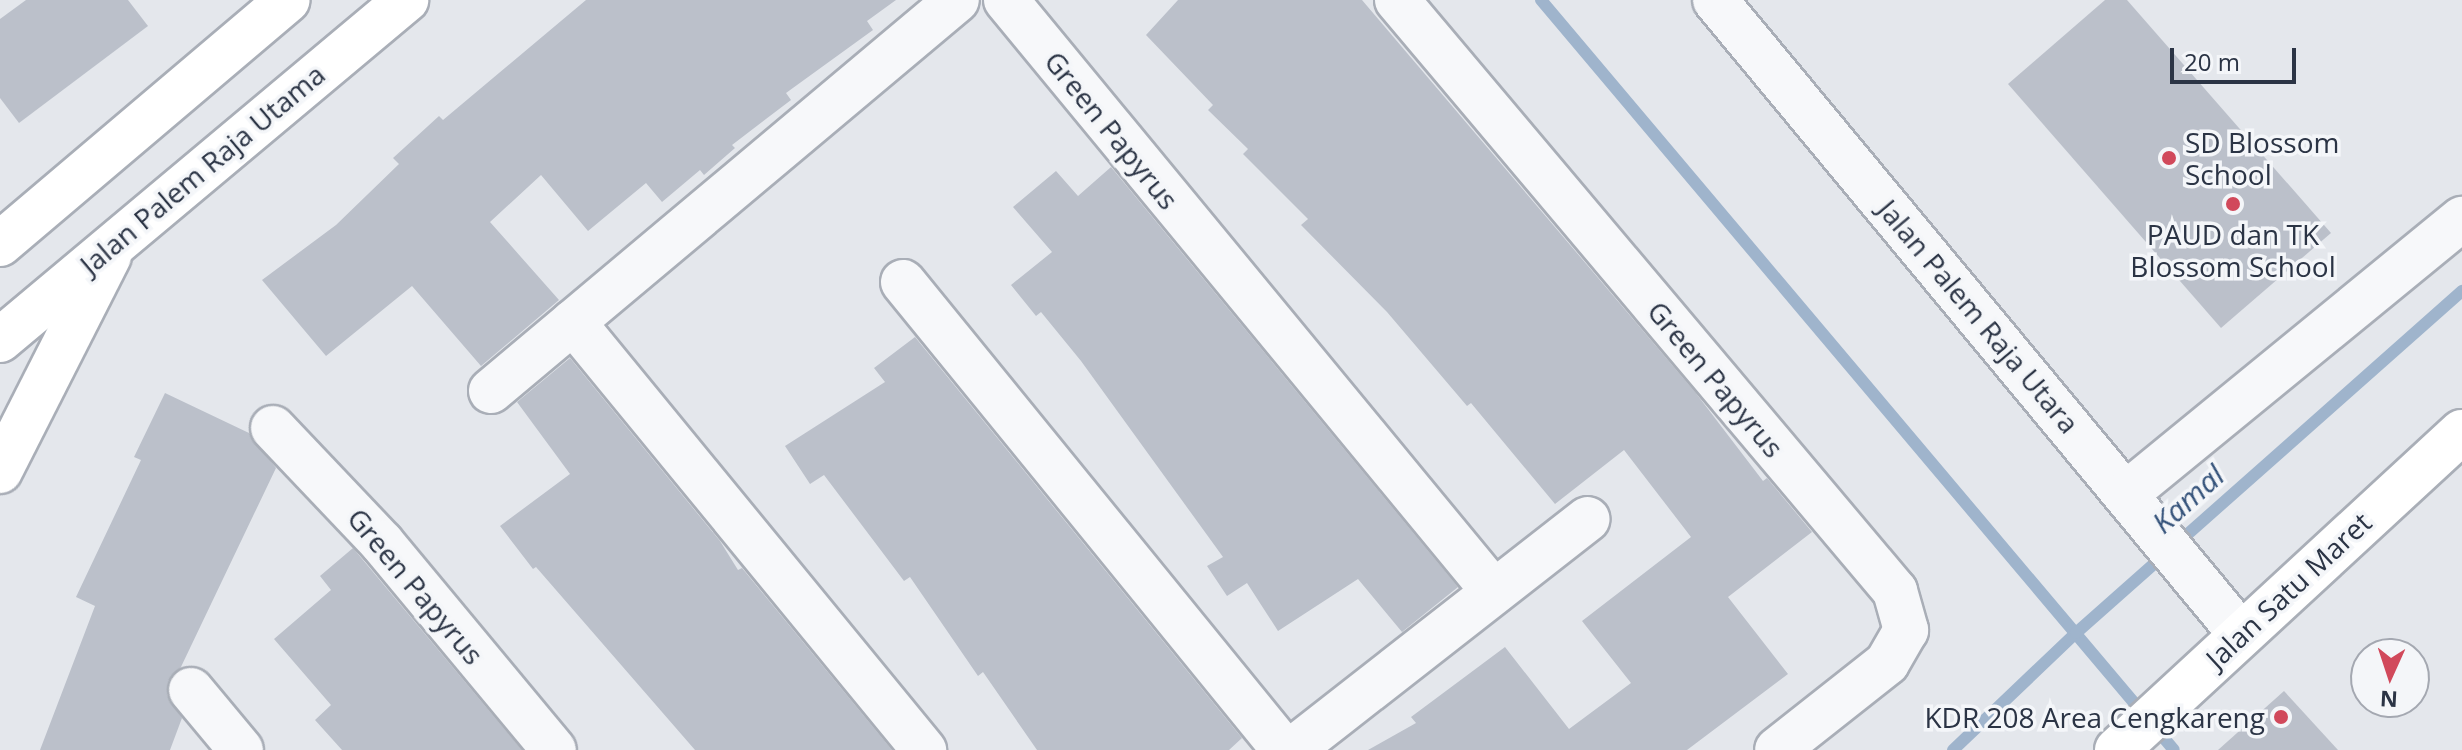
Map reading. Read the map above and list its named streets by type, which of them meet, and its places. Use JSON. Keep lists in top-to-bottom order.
{
  "streets": {
    "street": [
      "Green Papyrus",
      "Jalan Palem Raja Utama",
      "Jalan Palem Raja Utara",
      "Jalan Satu Maret"
    ]
  },
  "crossings": [
    ["Jalan Palem Raja Utara", "Jalan Satu Maret"]
  ],
  "water": ["Kamal"],
  "places": ["SD Blossom School", "PAUD dan TK Blossom School", "KDR 208 Area Cengkareng"],
  "scale_bar": "20 m",
  "north": "bottom"
}
